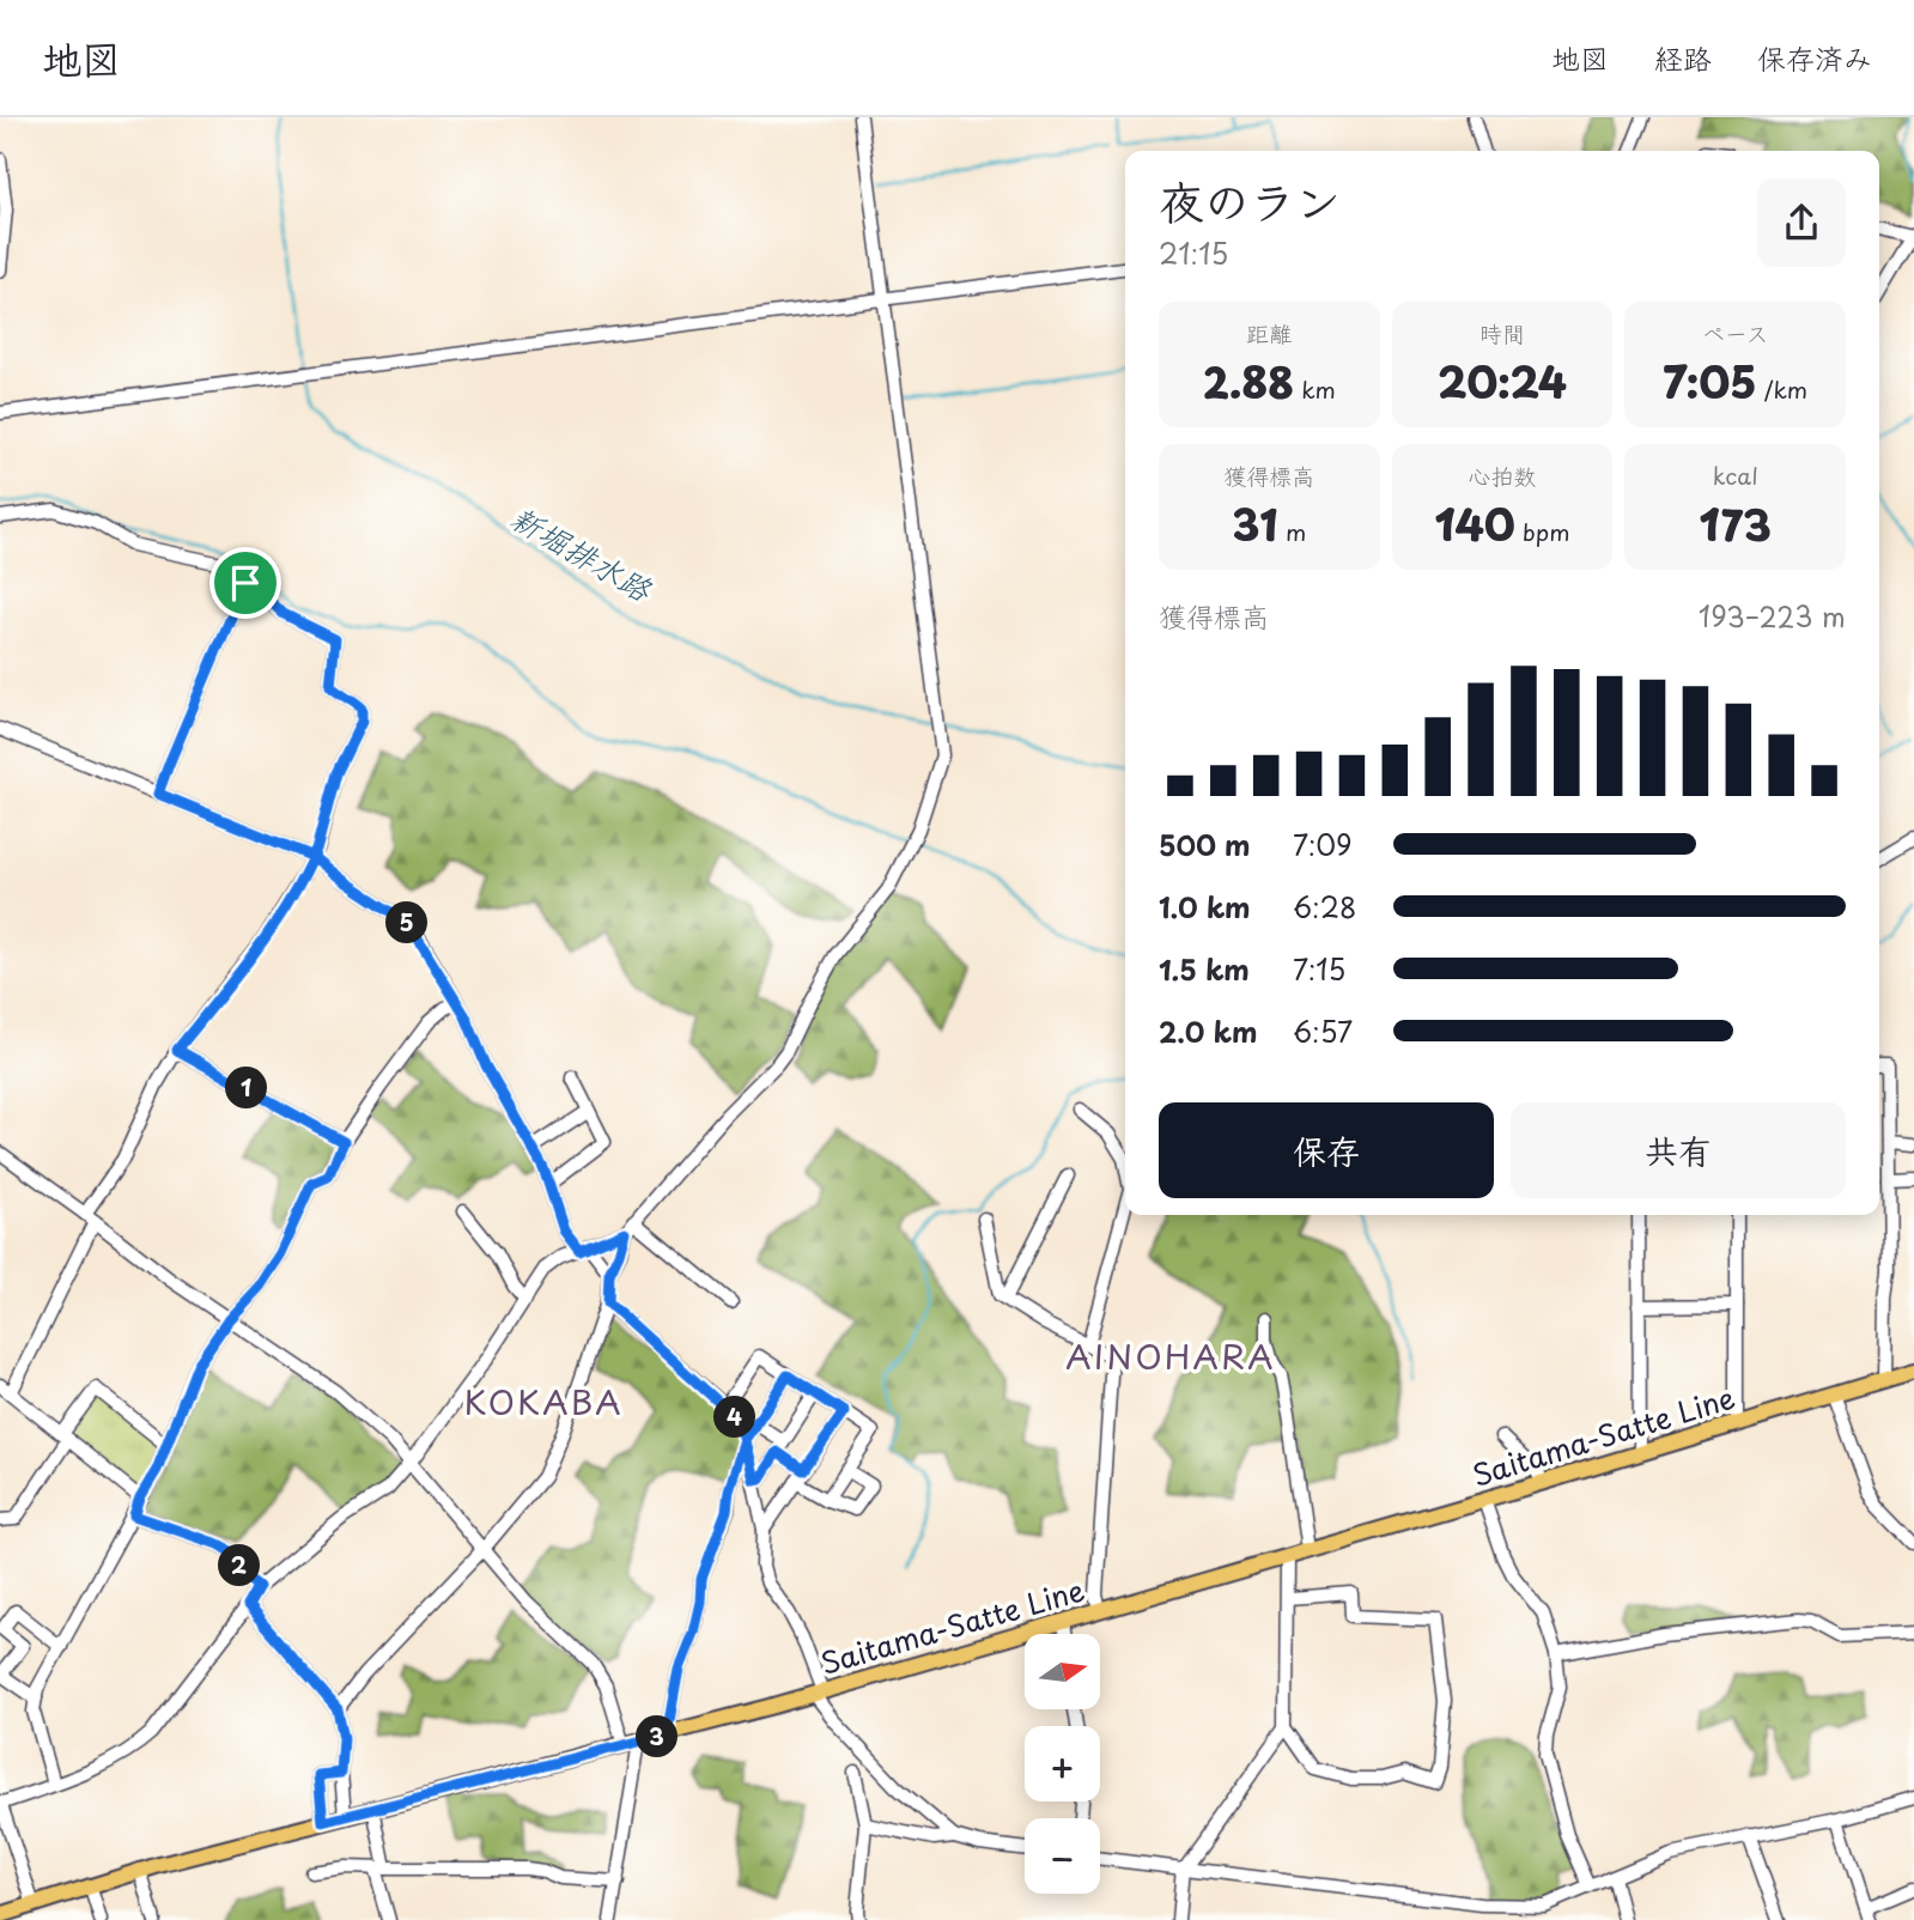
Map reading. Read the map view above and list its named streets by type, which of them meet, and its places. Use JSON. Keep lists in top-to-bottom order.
{
  "streets": {
    "main road": ["Saitama-Satte Line"]
  },
  "districts": ["AINOHARA", "KOKABA"],
  "water": ["新堀排水路"],
  "north": "right",
  "page": {
    "header": "地図",
    "nav": ["地図", "経路", "保存済み"],
    "heading": ["夜のラン", "21:15"],
    "stats": [
      ["距離", "2.88 km"],
      ["時間", "20:24"],
      ["ペース", "7:05 /km"],
      ["獲得標高", "31 m"],
      ["心拍数", "140 bpm"],
      ["kcal", "173"]
    ],
    "chart": ["獲得標高", "193–223 m"],
    "list": [
      {
        "name": "500 m",
        "note": "7:09"
      },
      {
        "name": "1.0 km",
        "note": "6:28"
      },
      {
        "name": "1.5 km",
        "note": "7:15"
      },
      {
        "name": "2.0 km",
        "note": "6:57"
      }
    ],
    "pins": [
      "5",
      "1",
      "4",
      "2",
      "3"
    ],
    "buttons": ["保存", "共有"],
    "map_buttons": ["+", "−"]
  }
}
